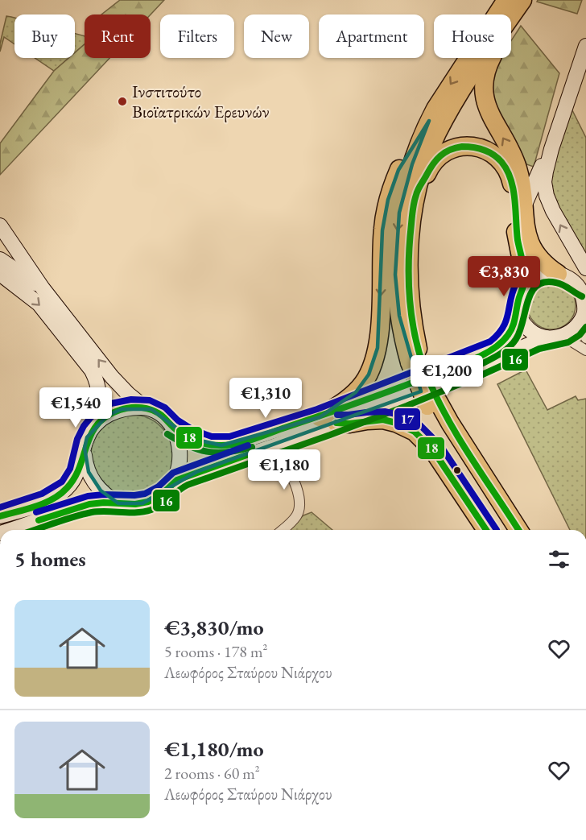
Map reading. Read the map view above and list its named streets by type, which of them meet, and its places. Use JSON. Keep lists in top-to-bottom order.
{
  "places": ["Ινστιτούτο Βιοϊατρικών Ερευνών"],
  "lines": ["transit line 18", "transit line 16", "transit line 17"],
  "page": {
    "chip": [
      "Buy",
      "Rent",
      "Filters",
      "New",
      "Apartment",
      "House"
    ],
    "price": [
      "€3,830",
      "€1,200",
      "€1,310",
      "€1,540",
      "€1,180"
    ],
    "heading": "5 homes",
    "list": [
      {
        "name": "€3,830/mo",
        "note": "5 rooms · 178 m² · Λεωφόρος Σταύρου Νιάρχου"
      },
      {
        "name": "€1,180/mo",
        "note": "2 rooms · 60 m² · Λεωφόρος Σταύρου Νιάρχου"
      }
    ]
  }
}
